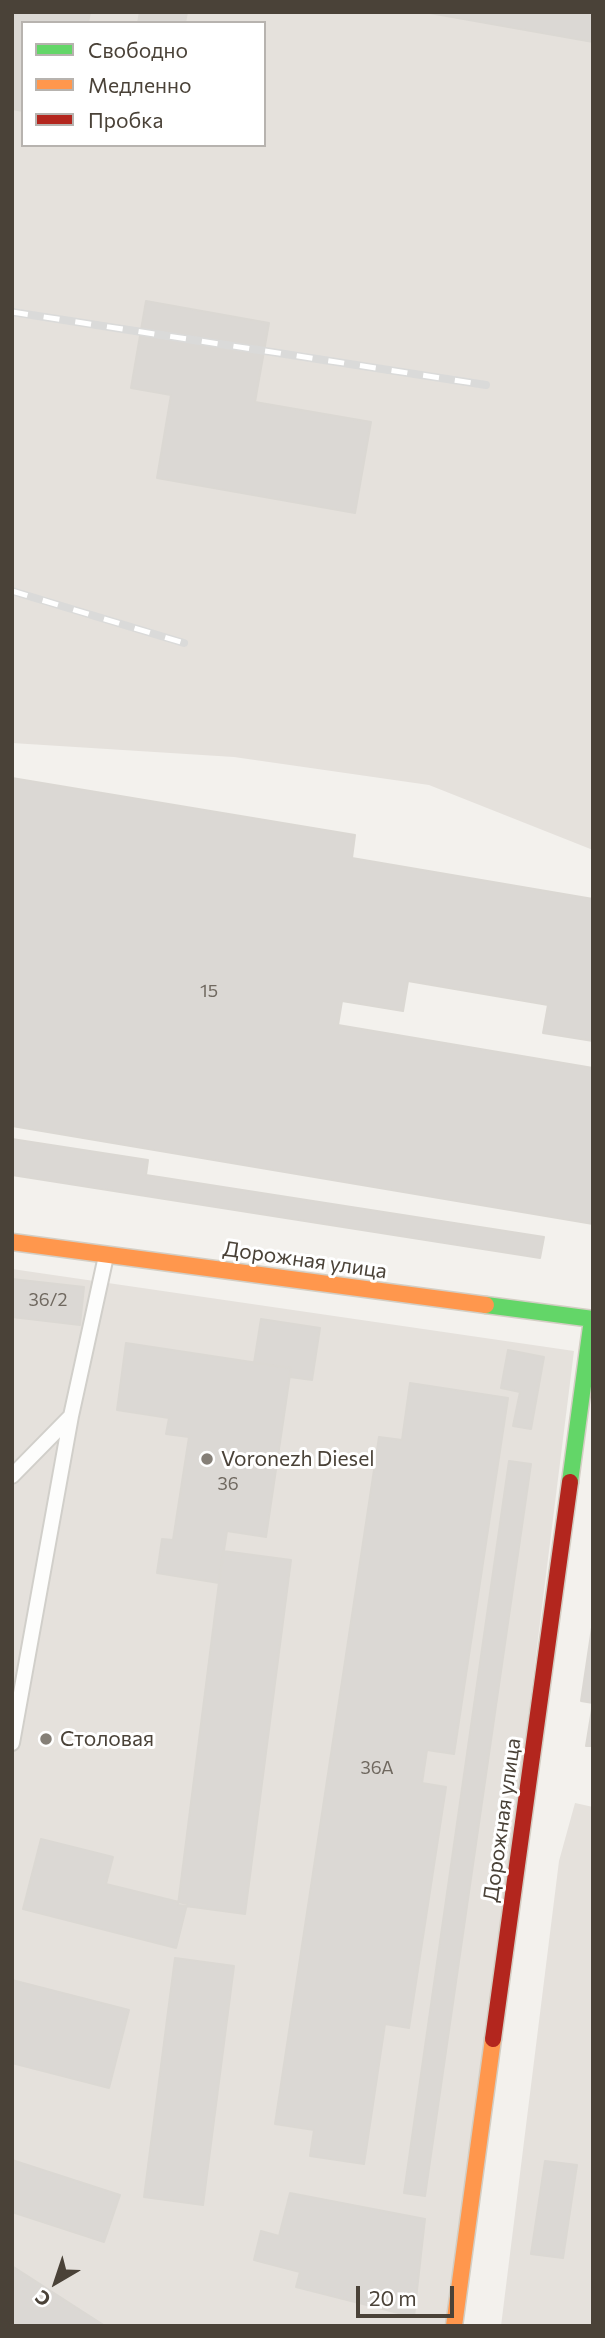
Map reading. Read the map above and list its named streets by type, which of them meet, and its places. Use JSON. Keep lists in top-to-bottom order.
{
  "streets": {
    "street": ["Дорожная улица"]
  },
  "places": ["Voronezh Diesel", "Столовая"],
  "house_numbers": [
    "15",
    "36/2",
    "36",
    "36А"
  ],
  "legend": ["Свободно", "Медленно", "Пробка"],
  "scale_bar": "20 m",
  "north": "bottom left"
}
